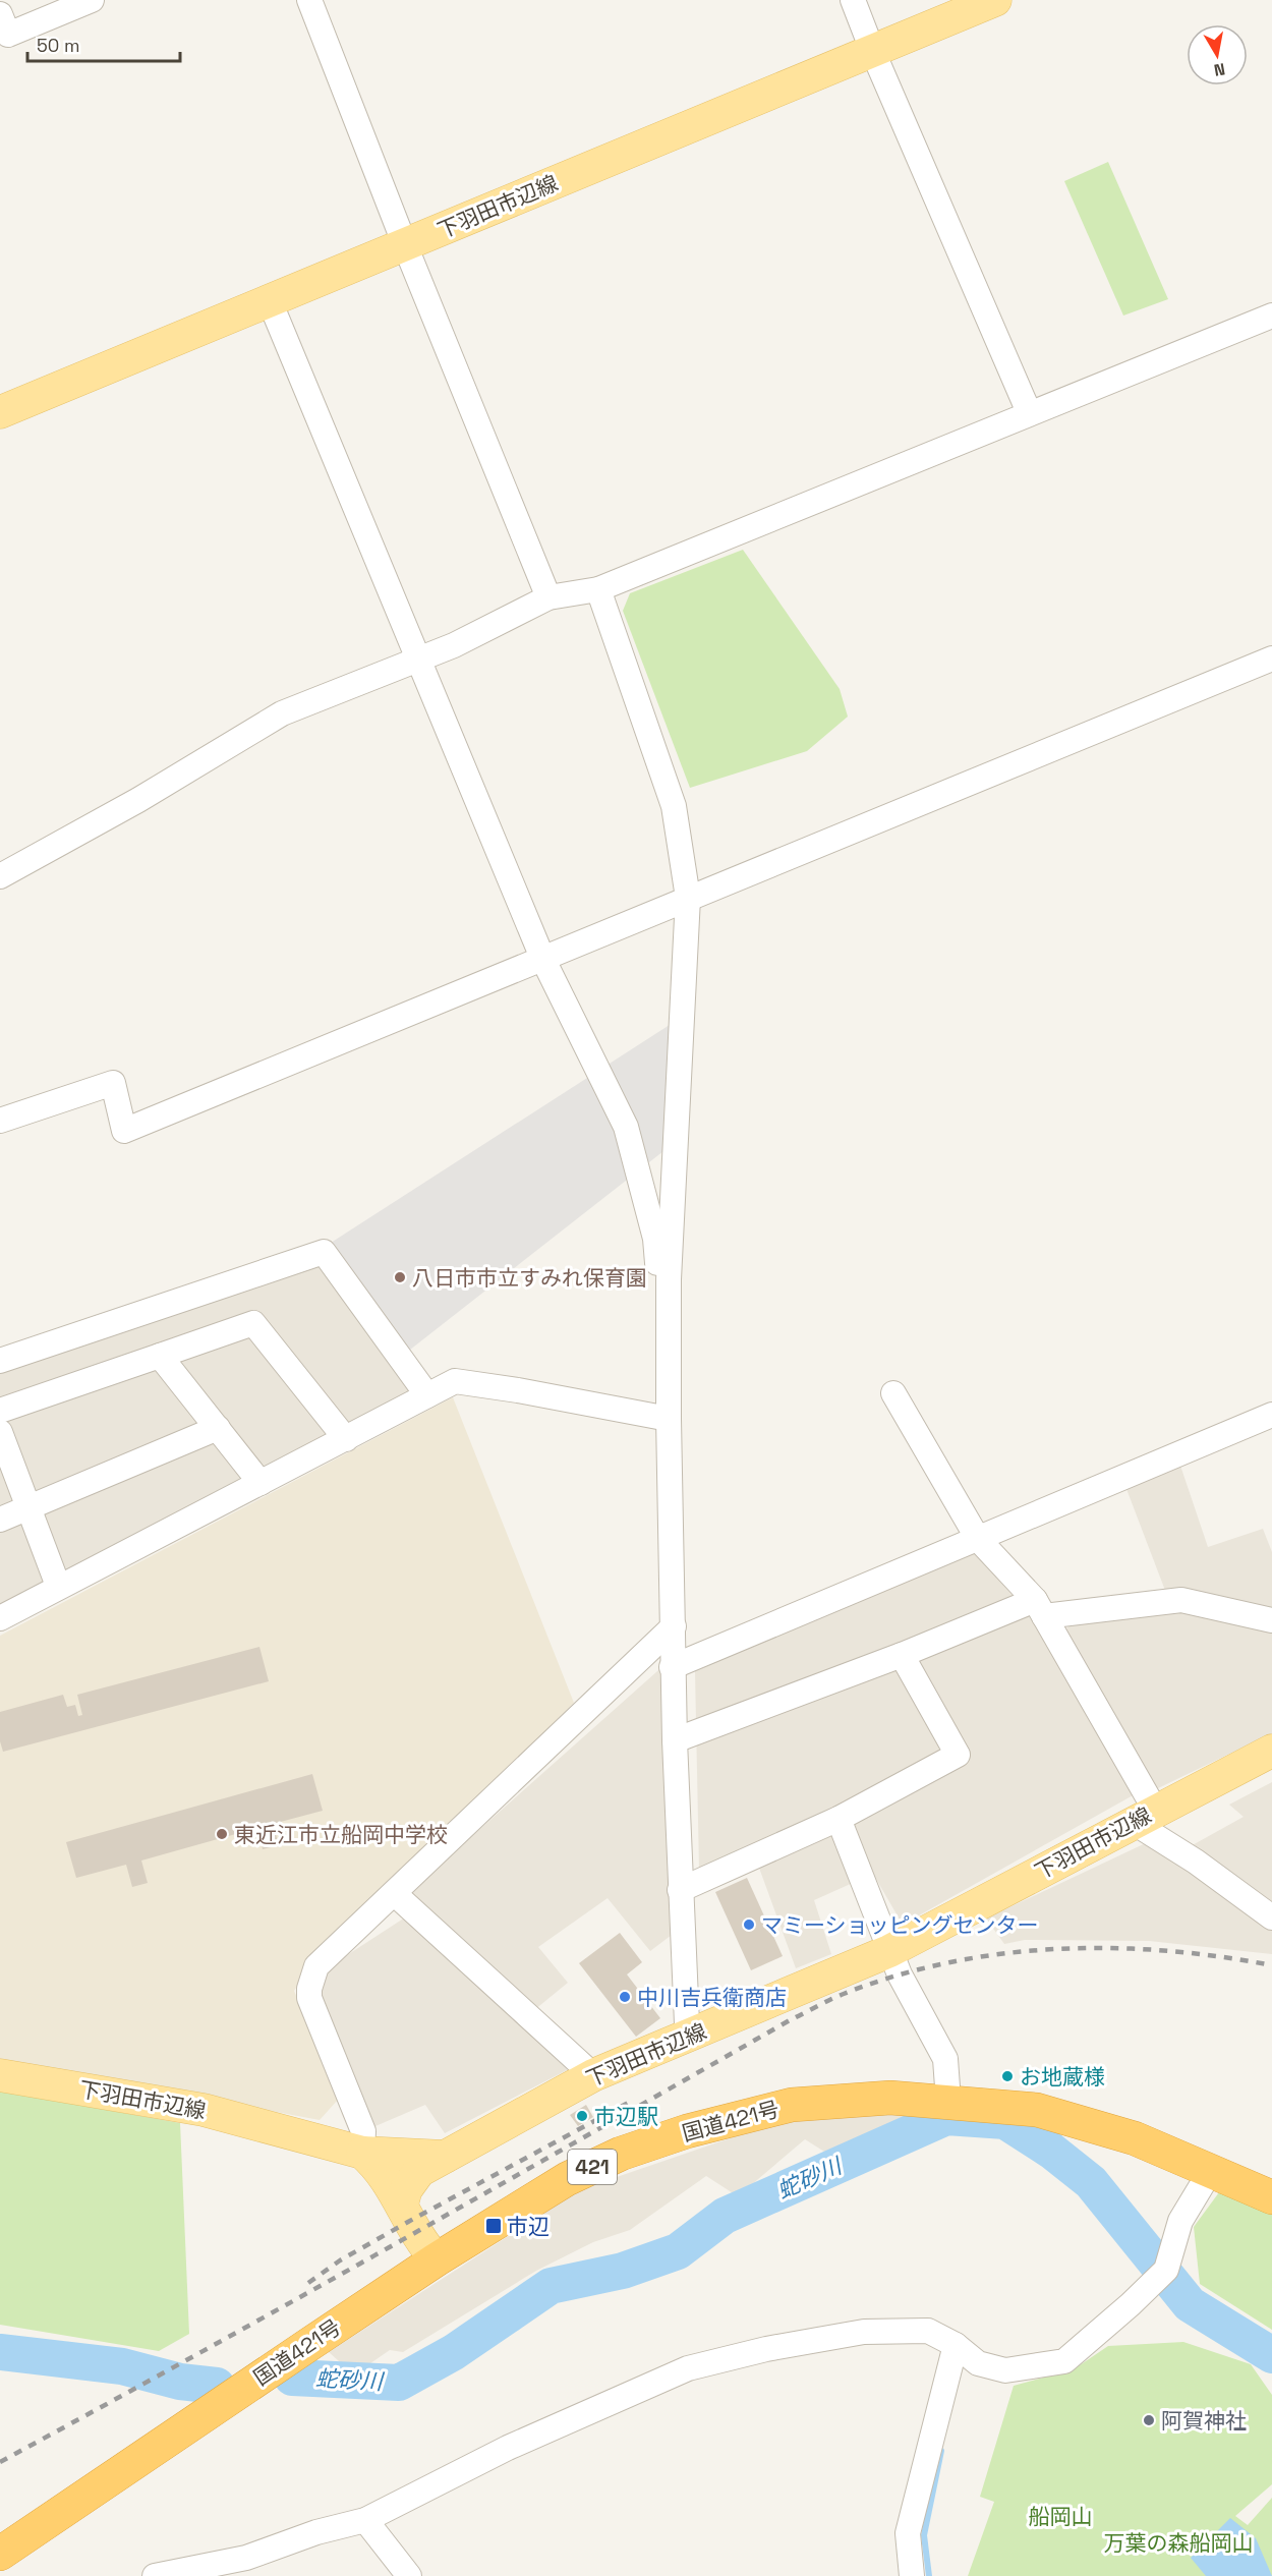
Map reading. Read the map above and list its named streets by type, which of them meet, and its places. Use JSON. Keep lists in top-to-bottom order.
{
  "streets": {
    "highway": ["国道421号", "421"],
    "main road": ["下羽田市辺線"]
  },
  "water": ["蛇砂川"],
  "parks": ["船岡山", "万葉の森船岡山"],
  "places": {
    "other": [
      "八日市市立すみれ保育園",
      "東近江市立船岡中学校",
      "マミーショッピングセンター",
      "中川吉兵衛商店",
      "お地蔵様",
      "市辺駅",
      "阿賀神社"
    ],
    "transit": ["市辺"]
  },
  "scale_bar": "50 m",
  "north": "bottom"
}
